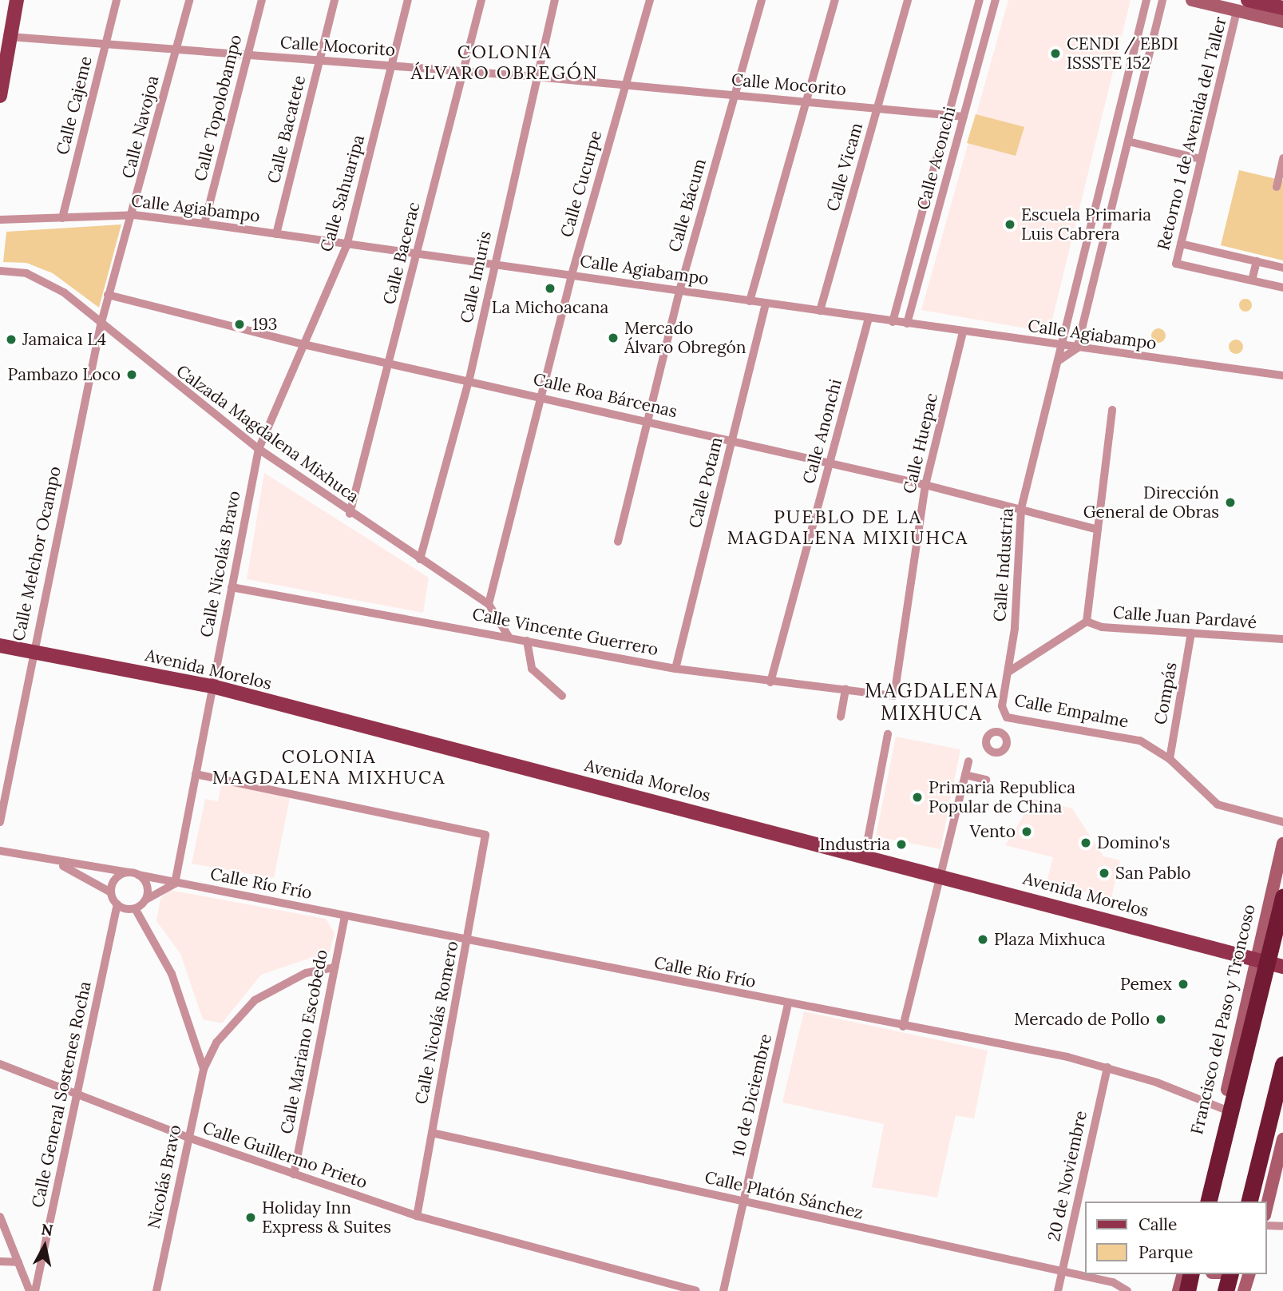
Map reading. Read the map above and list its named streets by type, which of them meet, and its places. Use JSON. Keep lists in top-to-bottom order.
{
  "streets": {
    "highway": ["Francisco del Paso y Troncoso"],
    "main road": ["Avenida Morelos"],
    "street": [
      "Calle Mocorito",
      "Calle Cajeme",
      "Calle Topolobampo",
      "Calle Navojoa",
      "Calle Bacatete",
      "Retorno 1 de Avenida del Taller",
      "Calle Aconchi",
      "Calle Vicam",
      "Calle Cucurpe",
      "Calle Sahuaripa",
      "Calle Bácum",
      "Calle Agiabampo",
      "Calle Bacerac",
      "Calle Imuris",
      "Calle Roa Bárcenas",
      "Calle Anonchi",
      "Calzada Magdalena Mixhuca",
      "Calle Huepac",
      "Calle Potam",
      "Calle Melchor Ocampo",
      "Calle Nicolás Bravo",
      "Calle Industria",
      "Calle Juan Pardavé",
      "Calle Vincente Guerrero",
      "Compás",
      "Calle Empalme",
      "Calle Río Frío",
      "Calle Nicolás Romero",
      "Calle Mariano Escobedo",
      "Calle General Sostenes Rocha",
      "10 de Diciembre",
      "Calle Guillermo Prieto",
      "20 de Noviembre",
      "Nicolás Bravo",
      "Calle Platón Sánchez"
    ]
  },
  "crossings": [
    ["Calle Mocorito", "Calle Cajeme"],
    ["Calle Mocorito", "Calle Topolobampo"],
    ["Calle Mocorito", "Calle Navojoa"],
    ["Calle Mocorito", "Calle Bacatete"],
    ["Calle Mocorito", "Calle Aconchi"],
    ["Calle Mocorito", "Calle Vicam"],
    ["Calle Mocorito", "Calle Cucurpe"],
    ["Calle Mocorito", "Calle Sahuaripa"],
    ["Calle Mocorito", "Calle Bácum"],
    ["Calle Mocorito", "Calle Bacerac"],
    ["Calle Mocorito", "Calle Imuris"],
    ["Calle Cajeme", "Calle Agiabampo"],
    ["Calle Topolobampo", "Calle Agiabampo"],
    ["Calle Navojoa", "Calle Agiabampo"],
    ["Calle Navojoa", "Calle Roa Bárcenas"],
    ["Calle Navojoa", "Calzada Magdalena Mixhuca"],
    ["Calle Navojoa", "Calle Melchor Ocampo"],
    ["Calle Bacatete", "Calle Agiabampo"],
    ["Calle Aconchi", "Calle Agiabampo"],
    ["Calle Vicam", "Calle Agiabampo"],
    ["Calle Cucurpe", "Calle Agiabampo"],
    ["Calle Cucurpe", "Calle Roa Bárcenas"],
    ["Calle Cucurpe", "Calzada Magdalena Mixhuca"],
    ["Calle Sahuaripa", "Calle Agiabampo"],
    ["Calle Sahuaripa", "Calle Roa Bárcenas"],
    ["Calle Sahuaripa", "Calzada Magdalena Mixhuca"],
    ["Calle Sahuaripa", "Calle Nicolás Bravo"],
    ["Calle Bácum", "Calle Agiabampo"],
    ["Calle Bácum", "Calle Roa Bárcenas"],
    ["Calle Agiabampo", "Calle Bacerac"],
    ["Calle Agiabampo", "Calle Imuris"],
    ["Calle Agiabampo", "Calle Anonchi"],
    ["Calle Agiabampo", "Calle Huepac"],
    ["Calle Agiabampo", "Calle Potam"],
    ["Calle Agiabampo", "Calle Industria"],
    ["Calle Bacerac", "Calle Roa Bárcenas"],
    ["Calle Bacerac", "Calzada Magdalena Mixhuca"],
    ["Calle Imuris", "Calle Roa Bárcenas"],
    ["Calle Imuris", "Calzada Magdalena Mixhuca"],
    ["Calle Roa Bárcenas", "Calle Anonchi"],
    ["Calle Roa Bárcenas", "Calle Huepac"],
    ["Calle Roa Bárcenas", "Calle Potam"],
    ["Calle Roa Bárcenas", "Calle Industria"],
    ["Calle Anonchi", "Calle Vincente Guerrero"],
    ["Calzada Magdalena Mixhuca", "Calle Melchor Ocampo"],
    ["Calzada Magdalena Mixhuca", "Calle Nicolás Bravo"],
    ["Calzada Magdalena Mixhuca", "Calle Vincente Guerrero"],
    ["Calle Huepac", "Calle Vincente Guerrero"],
    ["Calle Potam", "Calle Vincente Guerrero"],
    ["Calle Melchor Ocampo", "Avenida Morelos"],
    ["Calle Nicolás Bravo", "Calle Vincente Guerrero"],
    ["Calle Nicolás Bravo", "Avenida Morelos"],
    ["Calle Nicolás Bravo", "Calle Río Frío"],
    ["Calle Nicolás Bravo", "Calle Nicolás Romero"],
    ["Calle Industria", "Calle Empalme"],
    ["Calle Juan Pardavé", "Compás"],
    ["Avenida Morelos", "Francisco del Paso y Troncoso"],
    ["Compás", "Calle Empalme"],
    ["Calle Río Frío", "Francisco del Paso y Troncoso"],
    ["Calle Río Frío", "Calle Nicolás Romero"],
    ["Calle Río Frío", "Calle Mariano Escobedo"],
    ["Calle Río Frío", "Calle General Sostenes Rocha"],
    ["Calle Río Frío", "10 de Diciembre"],
    ["Calle Río Frío", "20 de Noviembre"],
    ["Calle Nicolás Romero", "Calle Guillermo Prieto"],
    ["Calle Nicolás Romero", "Calle Platón Sánchez"],
    ["Calle Mariano Escobedo", "Calle Guillermo Prieto"],
    ["Calle General Sostenes Rocha", "Calle Guillermo Prieto"],
    ["10 de Diciembre", "Calle Platón Sánchez"],
    ["Calle Guillermo Prieto", "Nicolás Bravo"],
    ["20 de Noviembre", "Calle Platón Sánchez"]
  ],
  "districts": [
    "COLONIA ÁLVARO OBREGÓN",
    "PUEBLO DE LA MAGDALENA MIXIUHCA",
    "MAGDALENA MIXHUCA",
    "COLONIA MAGDALENA MIXHUCA"
  ],
  "places": [
    "CENDI / EBDI ISSSTE 152",
    "Escuela Primaria Luis Cabrera",
    "La Michoacana",
    "193",
    "Mercado Álvaro Obregón",
    "Jamaica L4",
    "Pambazo Loco",
    "Dirección General de Obras",
    "Primaria Republica Popular de China",
    "Vento",
    "Domino's",
    "Industria",
    "San Pablo",
    "Plaza Mixhuca",
    "Pemex",
    "Mercado de Pollo",
    "Holiday Inn Express & Suites"
  ],
  "legend": ["Calle", "Parque"],
  "north": "top"
}
